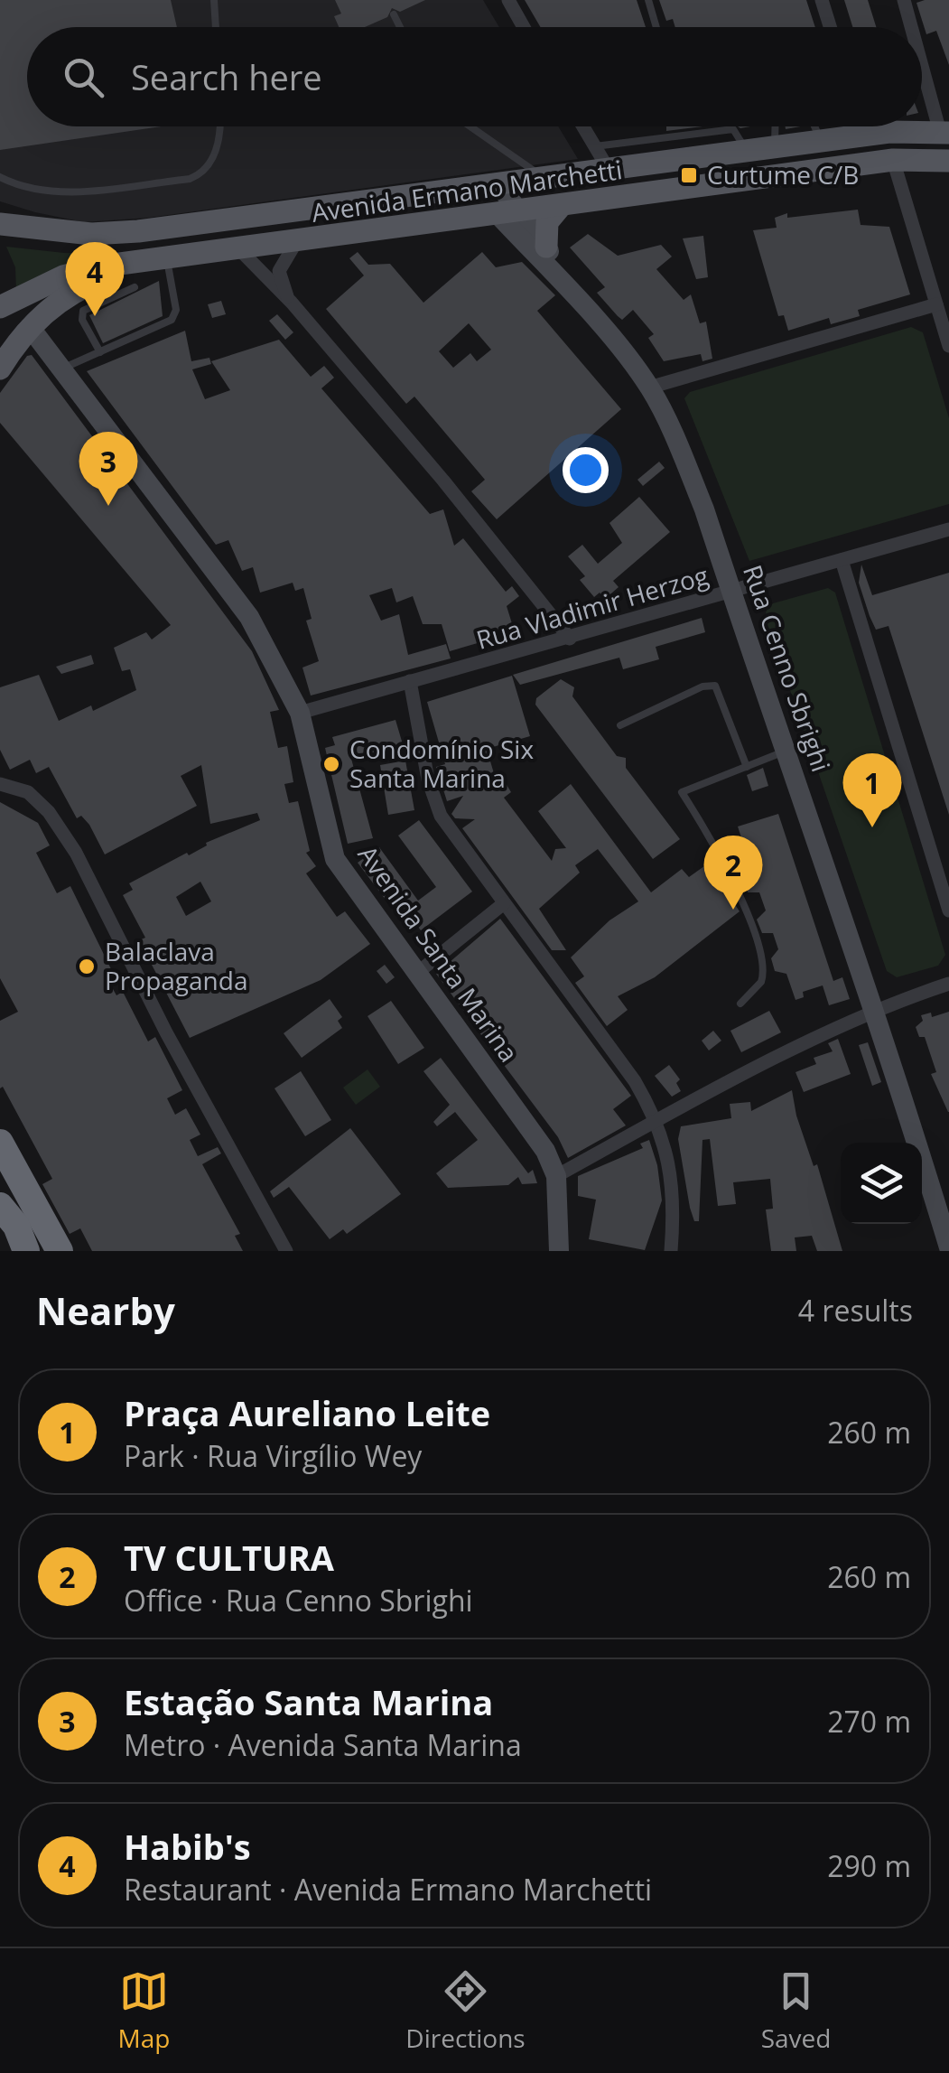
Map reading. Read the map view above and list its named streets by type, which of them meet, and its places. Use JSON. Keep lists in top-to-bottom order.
{
  "streets": {
    "main road": ["Avenida Ermano Marchetti"],
    "street": ["Rua Vladimir Herzog", "Rua Cenno Sbrighi", "Avenida Santa Marina"]
  },
  "crossings": [
    ["Avenida Ermano Marchetti", "Rua Cenno Sbrighi"],
    ["Rua Vladimir Herzog", "Rua Cenno Sbrighi"],
    ["Rua Vladimir Herzog", "Avenida Santa Marina"]
  ],
  "places": {
    "transit": ["Curtume C/B"],
    "other": ["Condomínio Six Santa Marina", "Balaclava Propaganda"]
  },
  "page": {
    "search": "Search here",
    "pins": [
      "4",
      "3",
      "1",
      "2"
    ],
    "heading": ["Nearby", "4 results"],
    "list": [
      {
        "mark": "1",
        "name": "Praça Aureliano Leite",
        "note": "Park · Rua Virgílio Wey",
        "value": "260 m"
      },
      {
        "mark": "2",
        "name": "TV CULTURA",
        "note": "Office · Rua Cenno Sbrighi",
        "value": "260 m"
      },
      {
        "mark": "3",
        "name": "Estação Santa Marina",
        "note": "Metro · Avenida Santa Marina",
        "value": "270 m"
      },
      {
        "mark": "4",
        "name": "Habib's",
        "note": "Restaurant · Avenida Ermano Marchetti",
        "value": "290 m"
      }
    ],
    "nav": ["Map", "Directions", "Saved"]
  }
}
